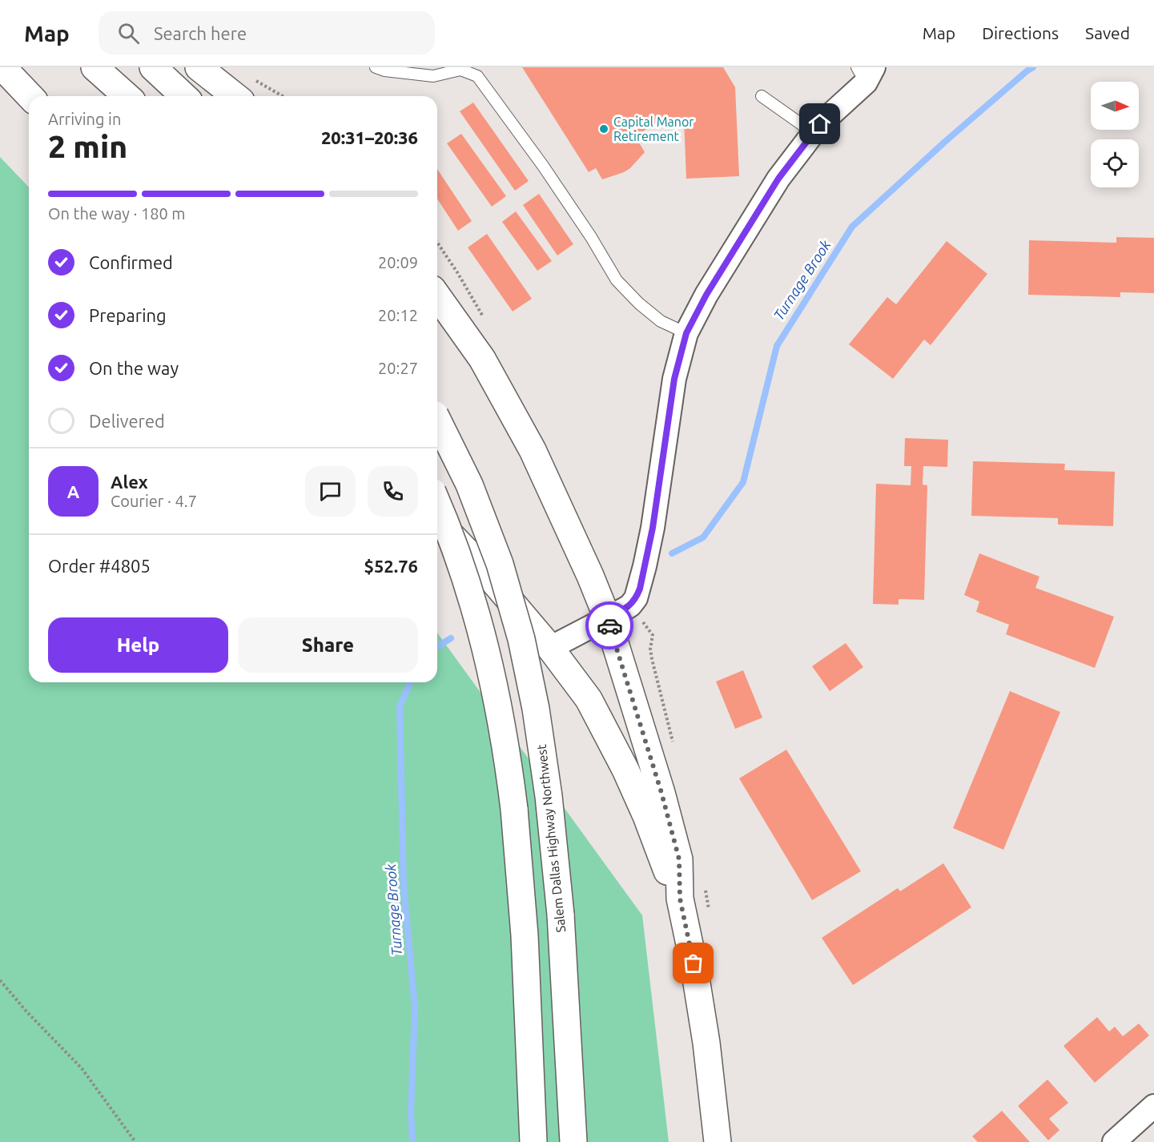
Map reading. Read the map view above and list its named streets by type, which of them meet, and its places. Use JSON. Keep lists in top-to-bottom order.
{
  "streets": {
    "main road": ["Salem Dallas Highway Northwest"]
  },
  "water": ["Turnage Brook"],
  "places": ["Capital Manor Retirement"],
  "north": "right",
  "page": {
    "header": "Map",
    "search": "Search here",
    "nav": ["Map", "Directions", "Saved"],
    "heading": ["2 min", "Arriving in", "20:31–20:36"],
    "panel": [
      "Alex",
      "Courier · 4.7",
      "Order #4805",
      "$52.76"
    ],
    "bar": "On the way · 180 m",
    "list": [
      ["Confirmed", "20:09"],
      ["Preparing", "20:12"],
      ["On the way", "20:27"],
      "Delivered"
    ],
    "round": "A",
    "buttons": ["Help", "Share"]
  }
}
